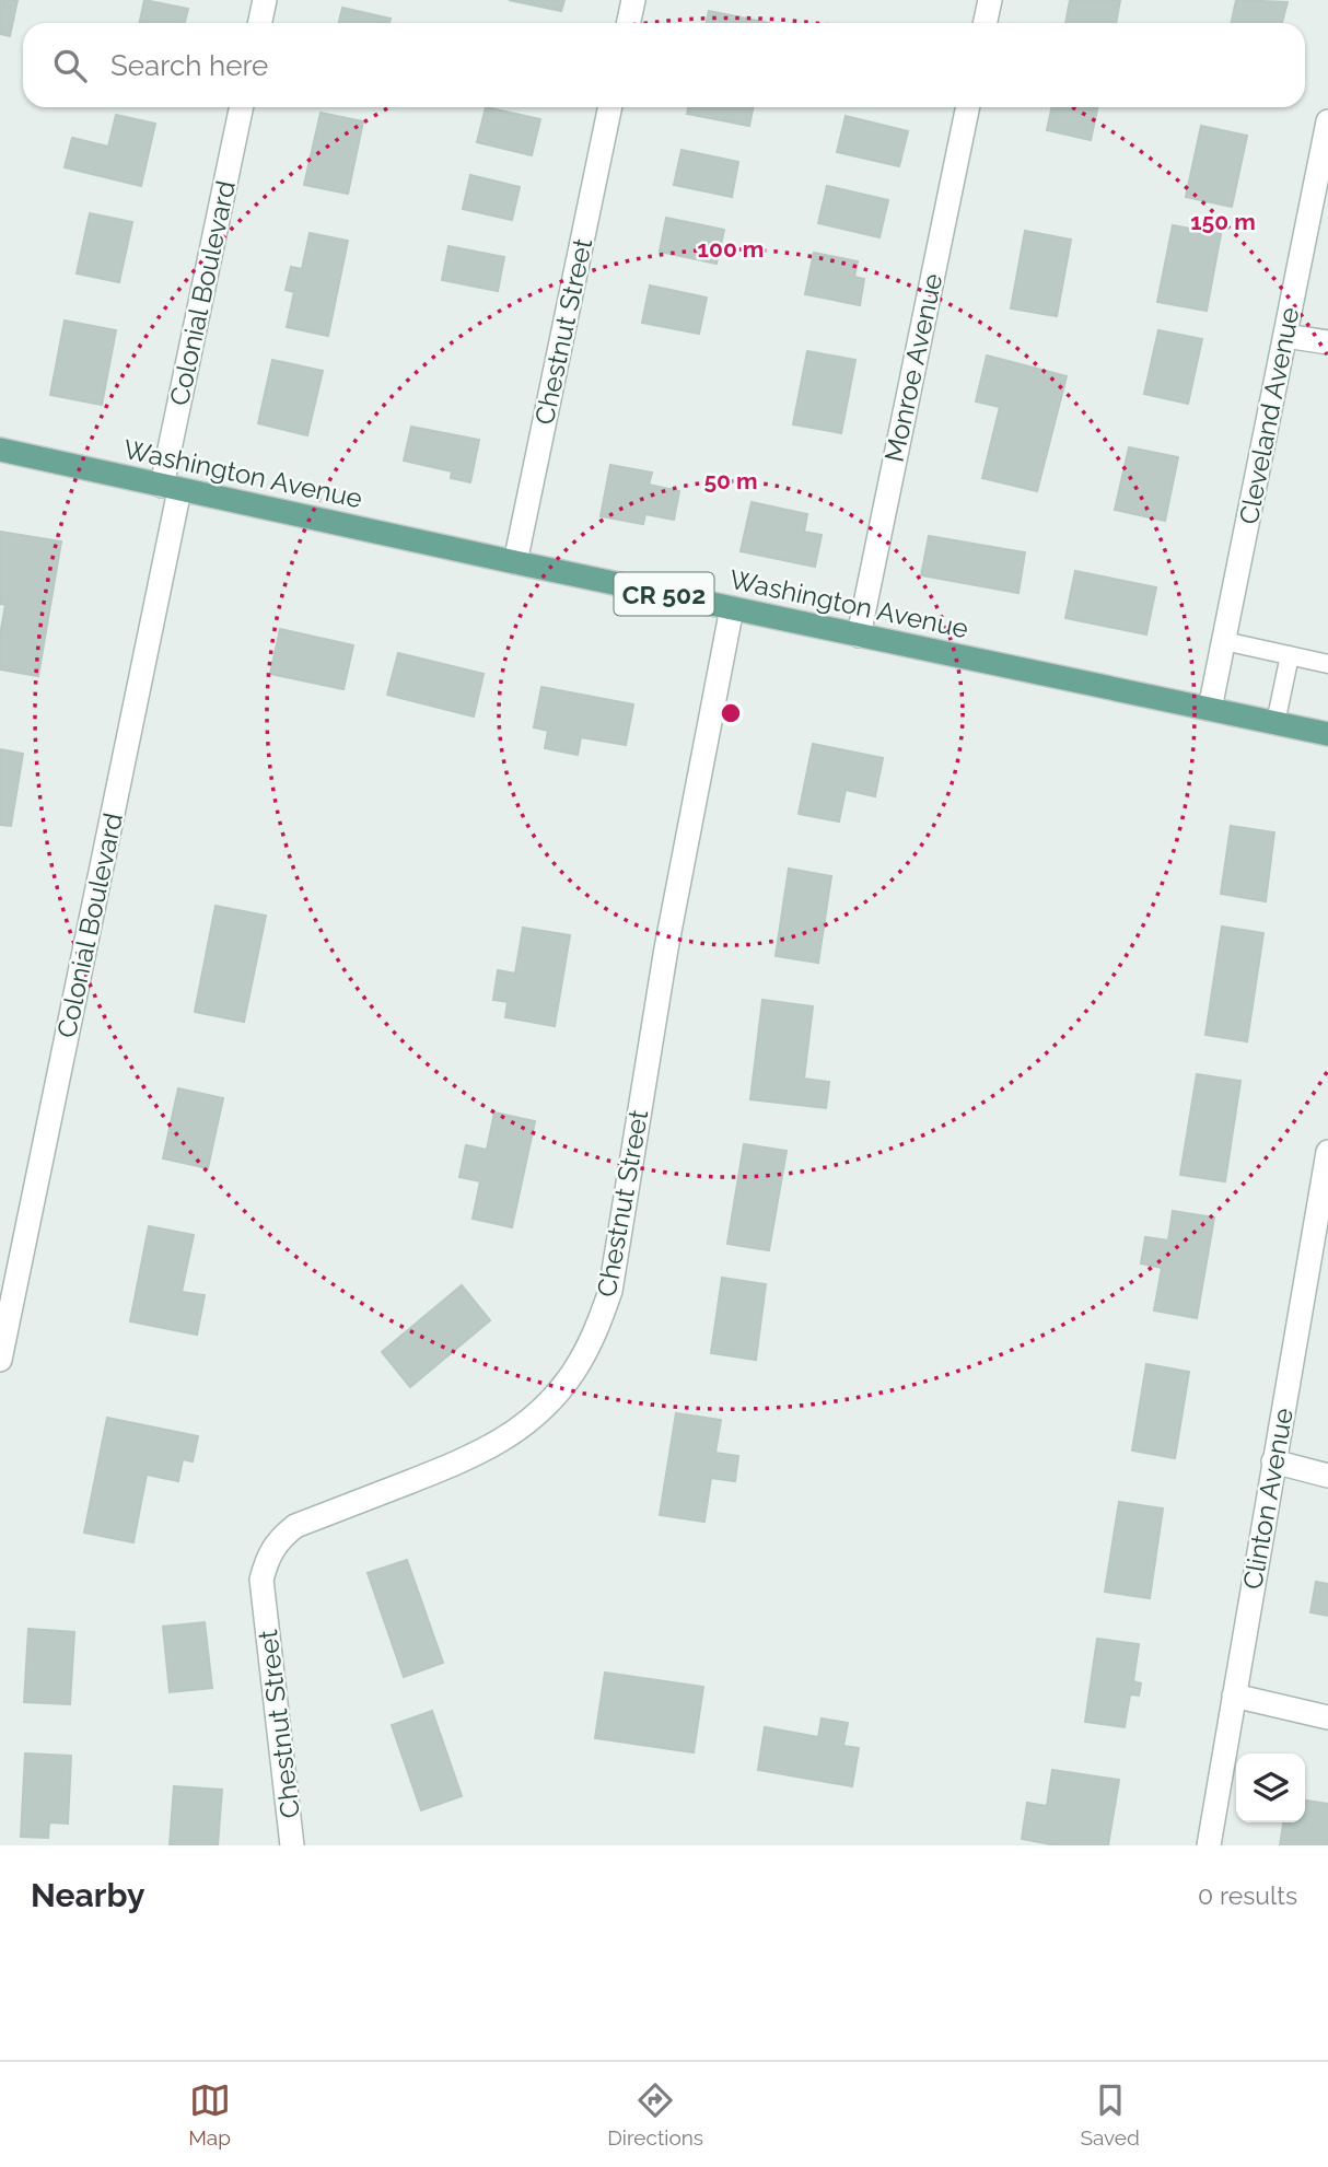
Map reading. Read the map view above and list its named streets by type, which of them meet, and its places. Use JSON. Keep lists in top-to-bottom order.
{
  "streets": {
    "main road": ["Washington Avenue", "CR 502"],
    "street": [
      "Colonial Boulevard",
      "Chestnut Street",
      "Monroe Avenue",
      "Cleveland Avenue",
      "Clinton Avenue"
    ]
  },
  "crossings": [
    ["Colonial Boulevard", "Washington Avenue"],
    ["Chestnut Street", "Washington Avenue"],
    ["Monroe Avenue", "Washington Avenue"],
    ["Cleveland Avenue", "Washington Avenue"]
  ],
  "page": {
    "search": "Search here",
    "heading": ["Nearby", "0 results"],
    "nav": ["Map", "Directions", "Saved"]
  },
  "rings": ["150 m", "100 m", "50 m"]
}
